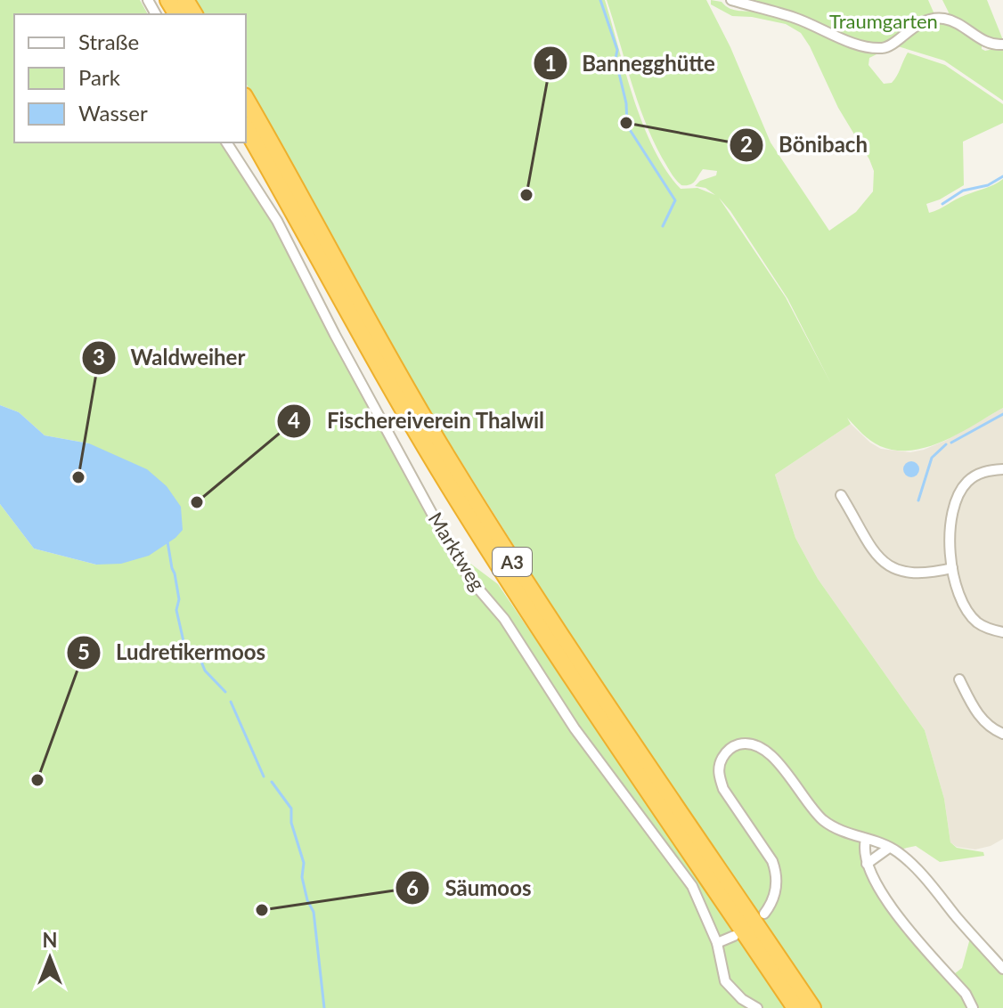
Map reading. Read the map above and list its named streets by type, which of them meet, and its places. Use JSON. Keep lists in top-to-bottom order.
{
  "streets": {
    "highway": ["A3"],
    "street": ["Marktweg"]
  },
  "parks": ["Traumgarten"],
  "places": [
    "Bönibach",
    "Bannegghütte",
    "Waldweiher",
    "Fischereiverein Thalwil",
    "Ludretikermoos",
    "Säumoos"
  ],
  "legend": ["Straße", "Park", "Wasser"],
  "north": "top"
}
